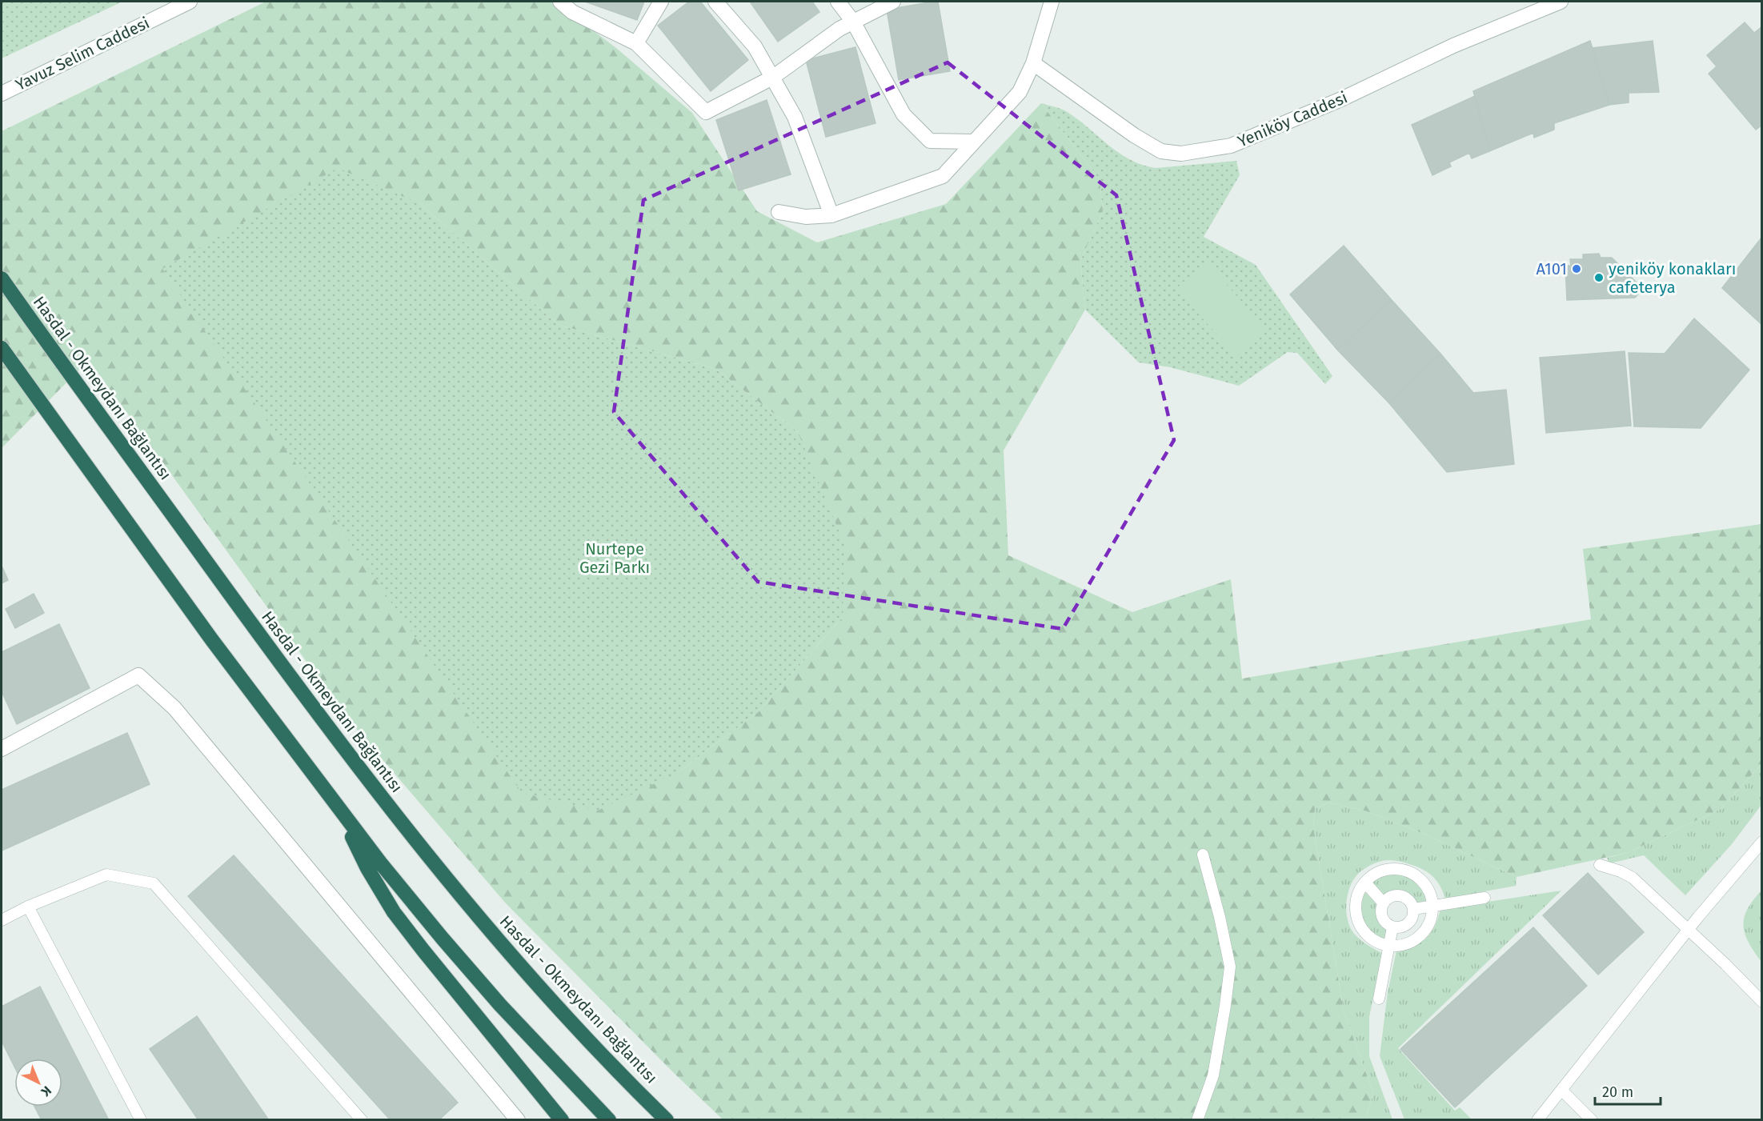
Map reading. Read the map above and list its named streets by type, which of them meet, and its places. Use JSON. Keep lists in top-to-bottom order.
{
  "streets": {
    "highway": ["Hasdal - Okmeydanı Bağlantısı"],
    "street": ["Yavuz Selim Caddesi", "Yeniköy Caddesi"]
  },
  "parks": ["Nurtepe Gezi Parkı"],
  "places": ["A101", "yeniköy konakları cafeterya"],
  "scale_bar": "20 m",
  "north": "bottom right"
}
